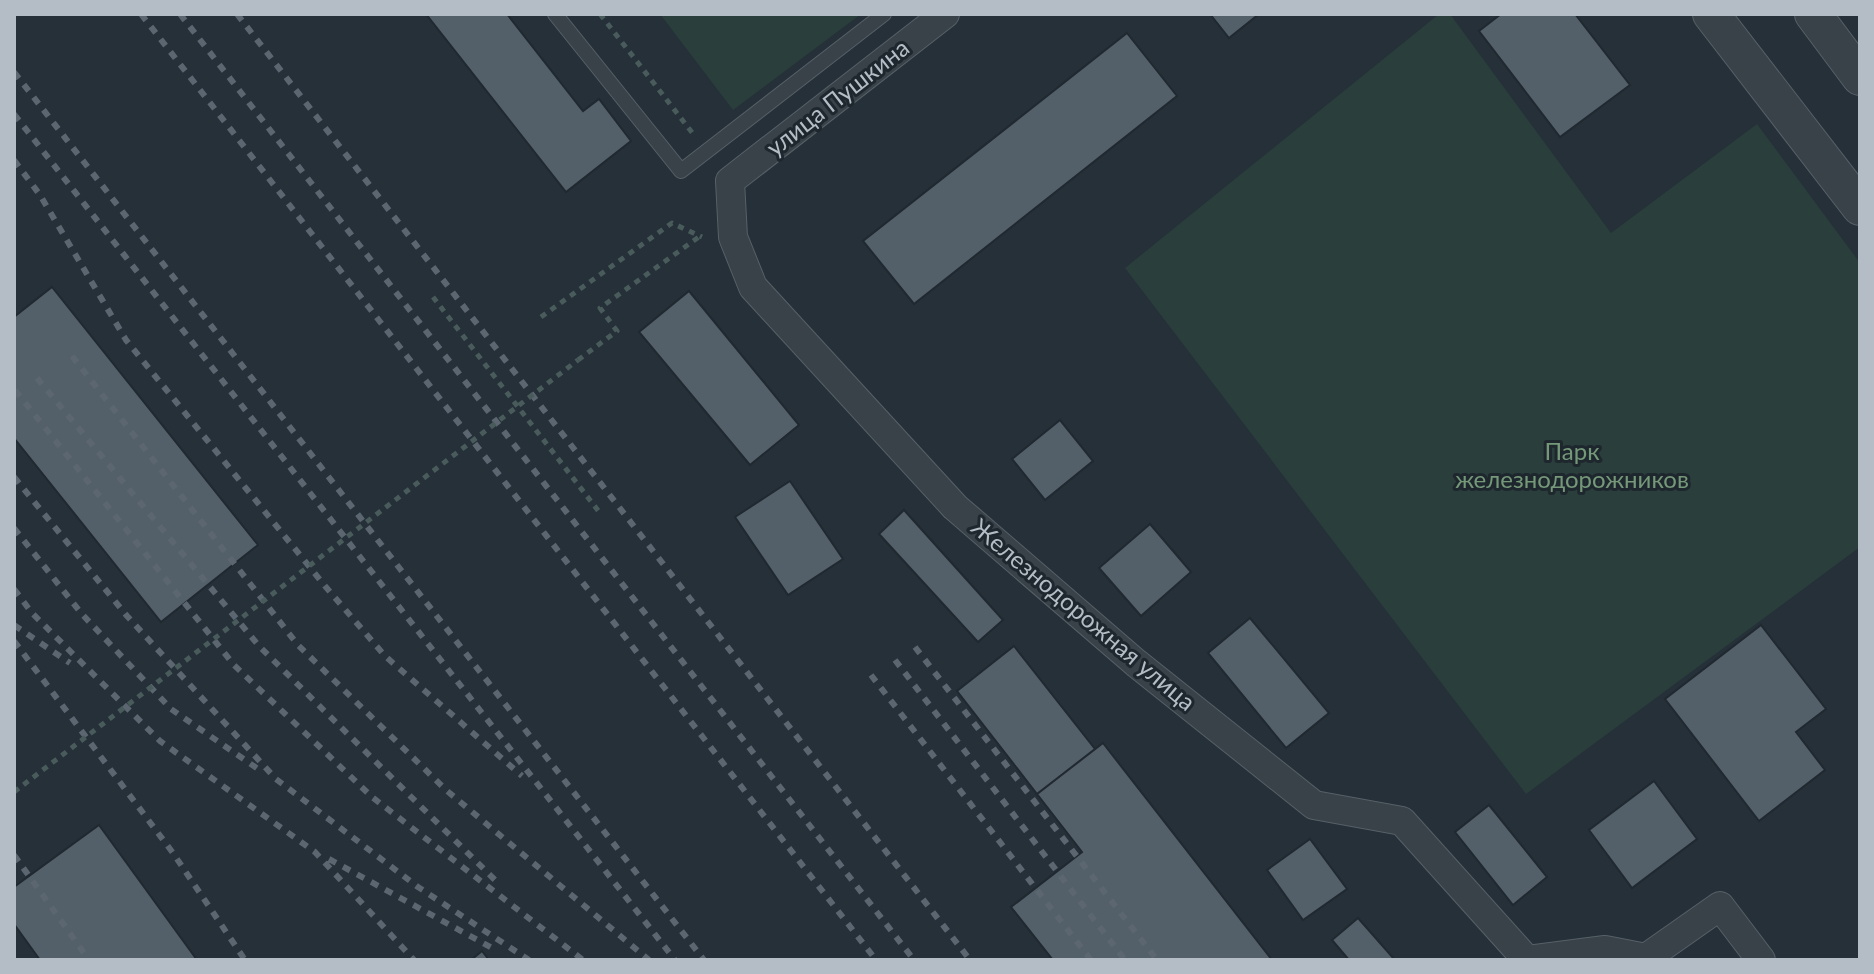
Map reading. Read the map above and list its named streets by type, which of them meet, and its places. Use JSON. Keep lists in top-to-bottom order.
{
  "streets": {
    "street": ["улица Пушкина", "Железнодорожная улица"]
  },
  "crossings": [
    ["улица Пушкина", "Железнодорожная улица"]
  ],
  "parks": ["Парк железнодорожников"]
}
